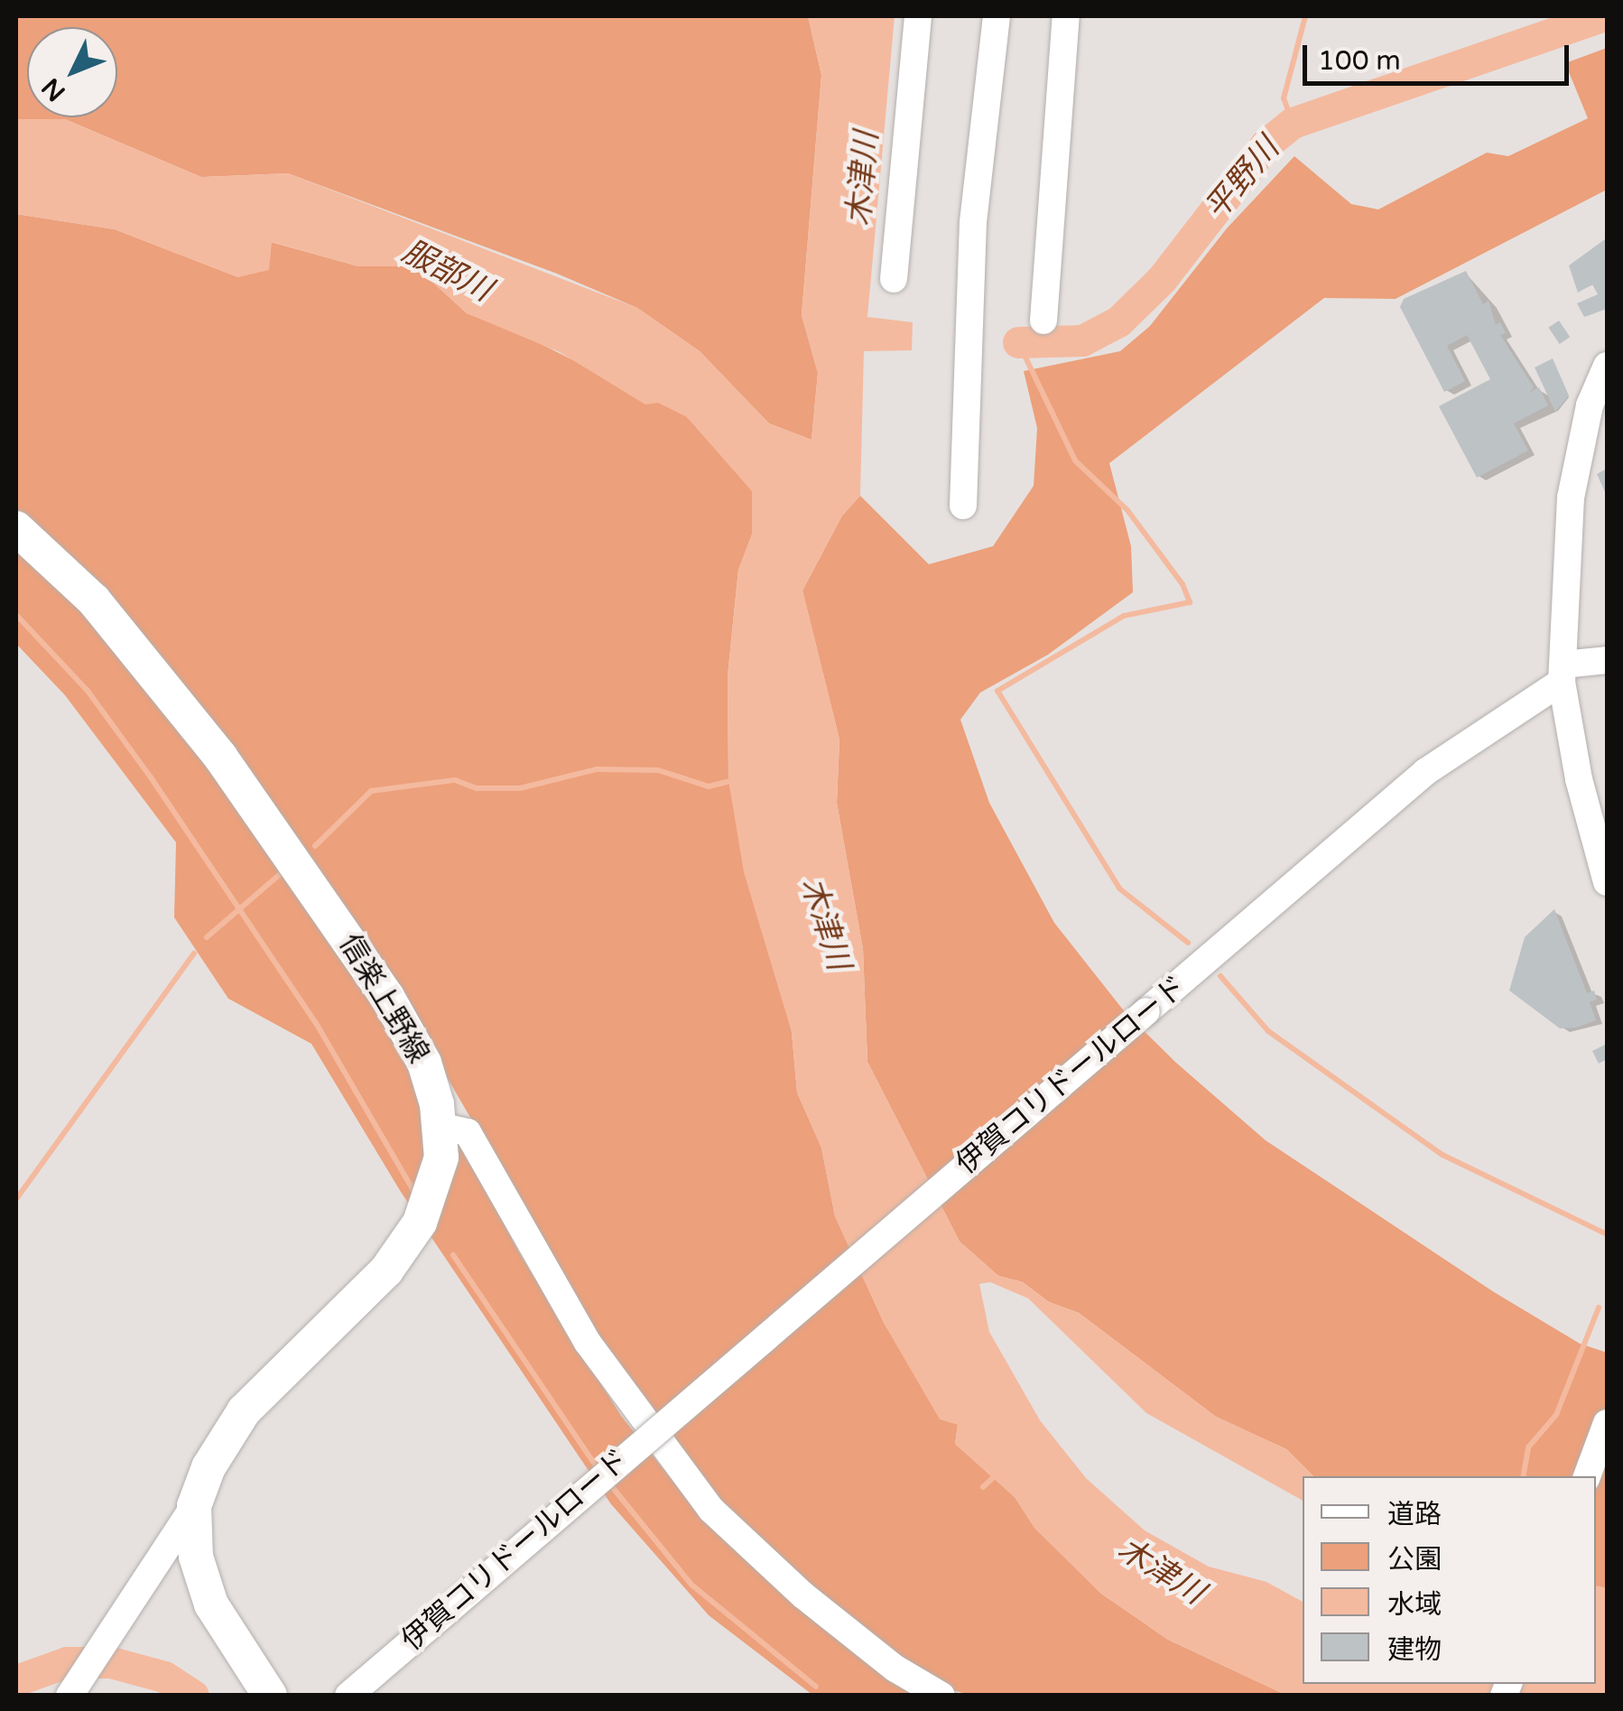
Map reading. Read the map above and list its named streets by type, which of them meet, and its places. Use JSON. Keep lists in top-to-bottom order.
{
  "streets": {
    "main road": ["信楽上野線"],
    "street": ["伊賀コリドールロード"]
  },
  "water": ["木津川", "平野川", "服部川"],
  "legend": [
    "道路",
    "公園",
    "水域",
    "建物"
  ],
  "scale_bar": "100 m",
  "north": "bottom left"
}
